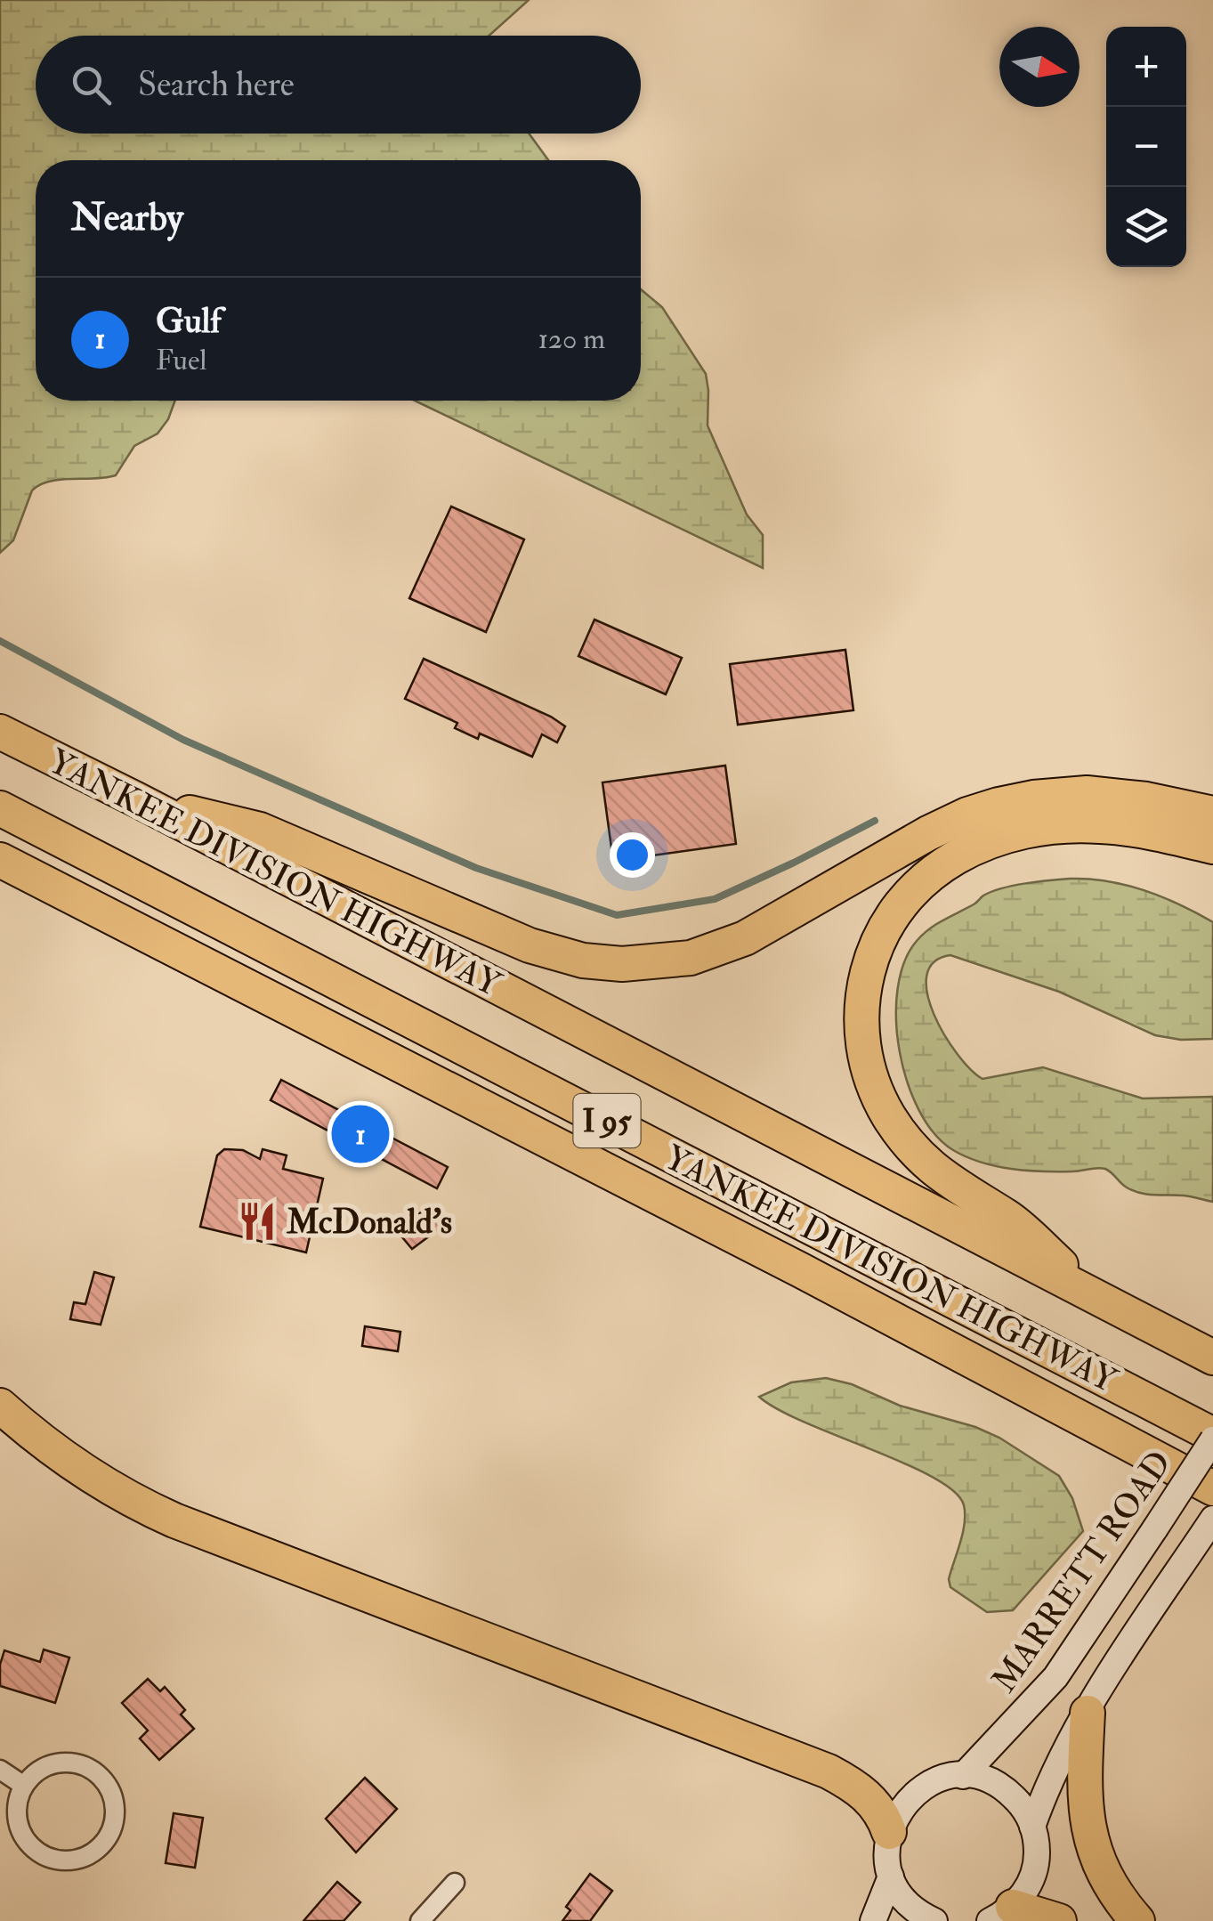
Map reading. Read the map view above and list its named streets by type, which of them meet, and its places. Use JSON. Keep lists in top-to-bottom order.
{
  "streets": {
    "highway": ["YANKEE DIVISION HIGHWAY", "I 95"],
    "main road": ["MARRETT ROAD"]
  },
  "crossings": [
    ["YANKEE DIVISION HIGHWAY", "MARRETT ROAD"]
  ],
  "places": {
    "restaurant": ["McDonald's"]
  },
  "north": "right",
  "page": {
    "map_buttons": ["+", "−"],
    "search": "Search here",
    "heading": "Nearby",
    "list": [
      {
        "mark": "1",
        "name": "Gulf",
        "note": "Fuel",
        "value": "120 m"
      }
    ],
    "pins": "1"
  }
}
